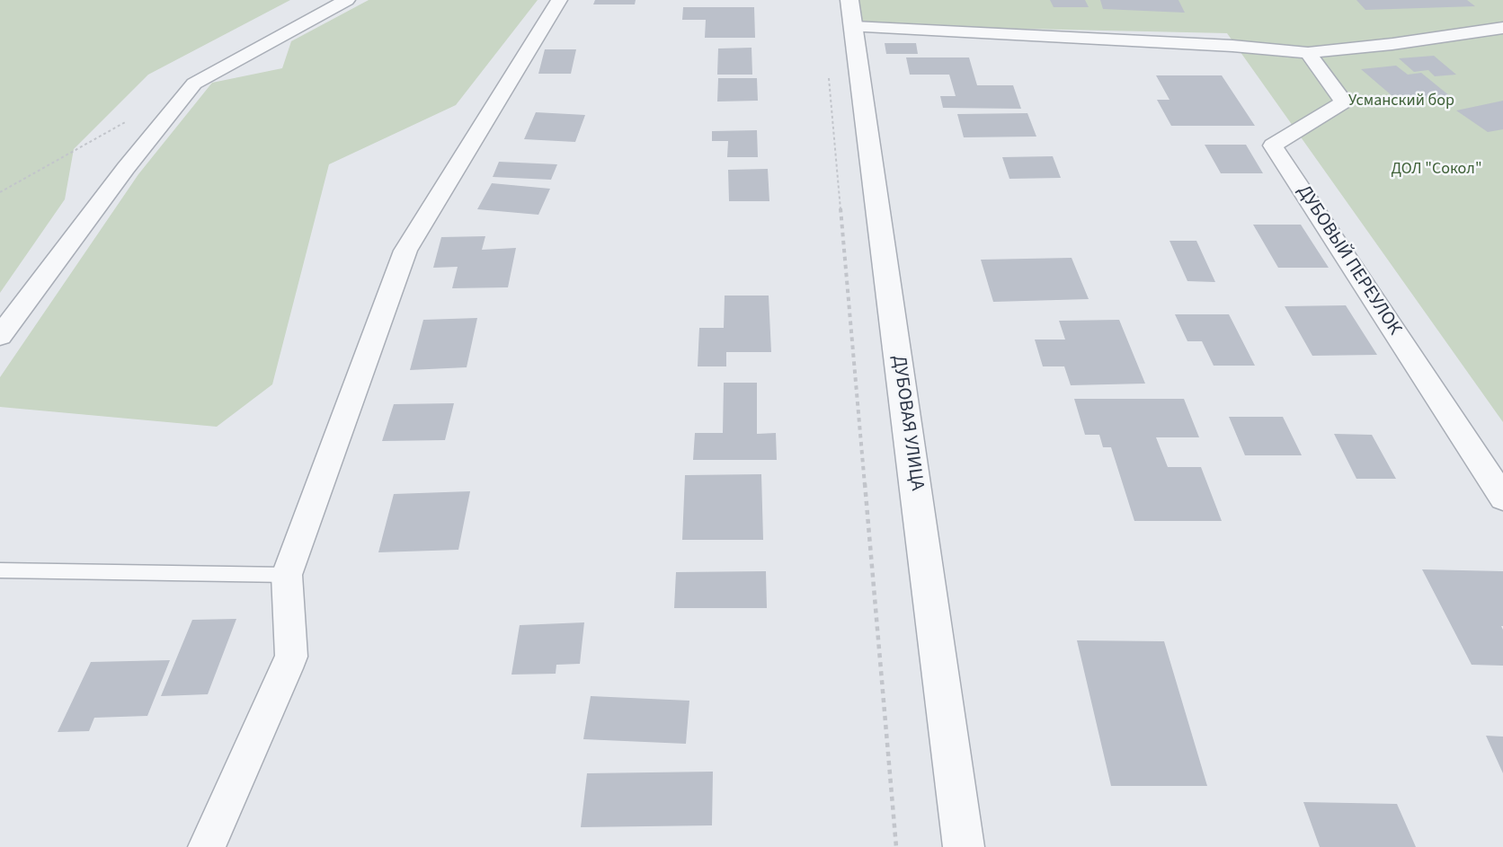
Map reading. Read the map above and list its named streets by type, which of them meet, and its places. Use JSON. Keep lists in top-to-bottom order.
{
  "streets": {
    "street": ["ДУБОВЫЙ ПЕРЕУЛОК", "ДУБОВАЯ УЛИЦА"]
  },
  "parks": ["Усманский бор", "ДОЛ \"Сокол\""]
}
